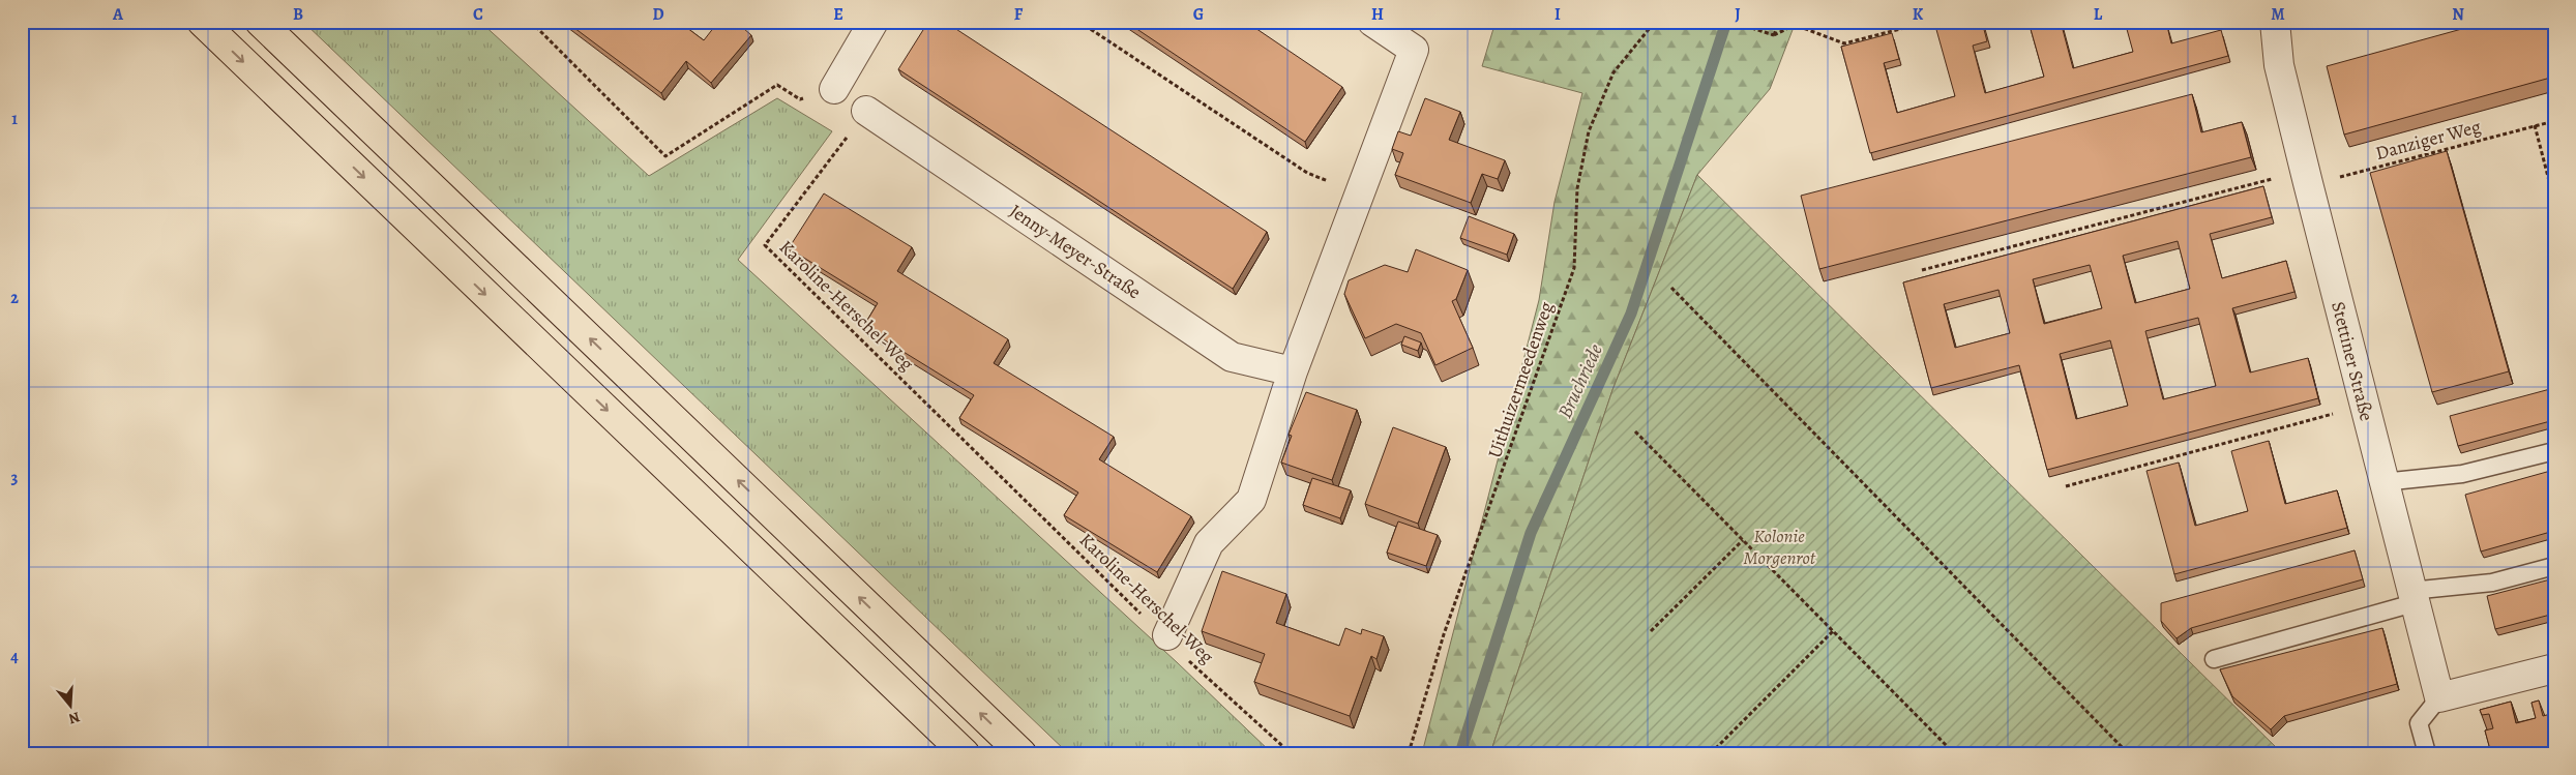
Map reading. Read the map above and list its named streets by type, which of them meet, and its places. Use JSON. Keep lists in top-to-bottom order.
{
  "streets": {
    "street": ["Jenny-Meyer-Straße", "Stettiner Straße"],
    "path": ["Danziger Weg", "Karoline-Herschel-Weg", "Uithuizermeedenweg"]
  },
  "crossings": [
    ["Danziger Weg", "Stettiner Straße"],
    ["Jenny-Meyer-Straße", "Karoline-Herschel-Weg"]
  ],
  "water": ["Bruchriede"],
  "parks": ["Kolonie Morgenrot"],
  "north": "bottom",
  "grid": {
    "columns": [
      "A",
      "B",
      "C",
      "D",
      "E",
      "F",
      "G",
      "H",
      "I",
      "J",
      "K",
      "L",
      "M",
      "N"
    ],
    "rows": [
      "1",
      "2",
      "3",
      "4"
    ]
  }
}
